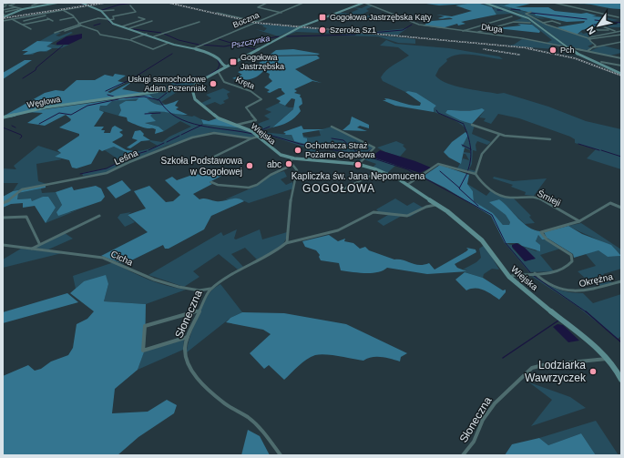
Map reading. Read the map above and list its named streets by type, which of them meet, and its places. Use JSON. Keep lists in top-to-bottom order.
{
  "streets": {
    "street": [
      "Boczna",
      "Długa",
      "Kręta",
      "Węglowa",
      "Wiejska",
      "Leśna",
      "Śmieji",
      "Cicha",
      "Okrężna",
      "Słoneczna"
    ]
  },
  "crossings": [
    ["Kręta", "Wiejska"],
    ["Węglowa", "Wiejska"],
    ["Wiejska", "Leśna"],
    ["Wiejska", "Śmieji"],
    ["Wiejska", "Słoneczna"],
    ["Cicha", "Słoneczna"]
  ],
  "districts": ["GOGOŁOWA"],
  "water": ["Pszczynka"],
  "places": {
    "transit": ["Gogołowa Jastrzębska Kąty", "Gogołowa Jastrzębska"],
    "other": [
      "Szeroka Sz1",
      "Pch",
      "Usługi samochodowe Adam Pszenniak",
      "Ochotnicza Straż Pożarna Gogołowa",
      "abc",
      "Kapliczka św. Jana Nepomucena",
      "Szkoła Podstawowa w Gogołowej",
      "Lodziarka Wawrzyczek"
    ]
  },
  "north": "bottom left"
}
